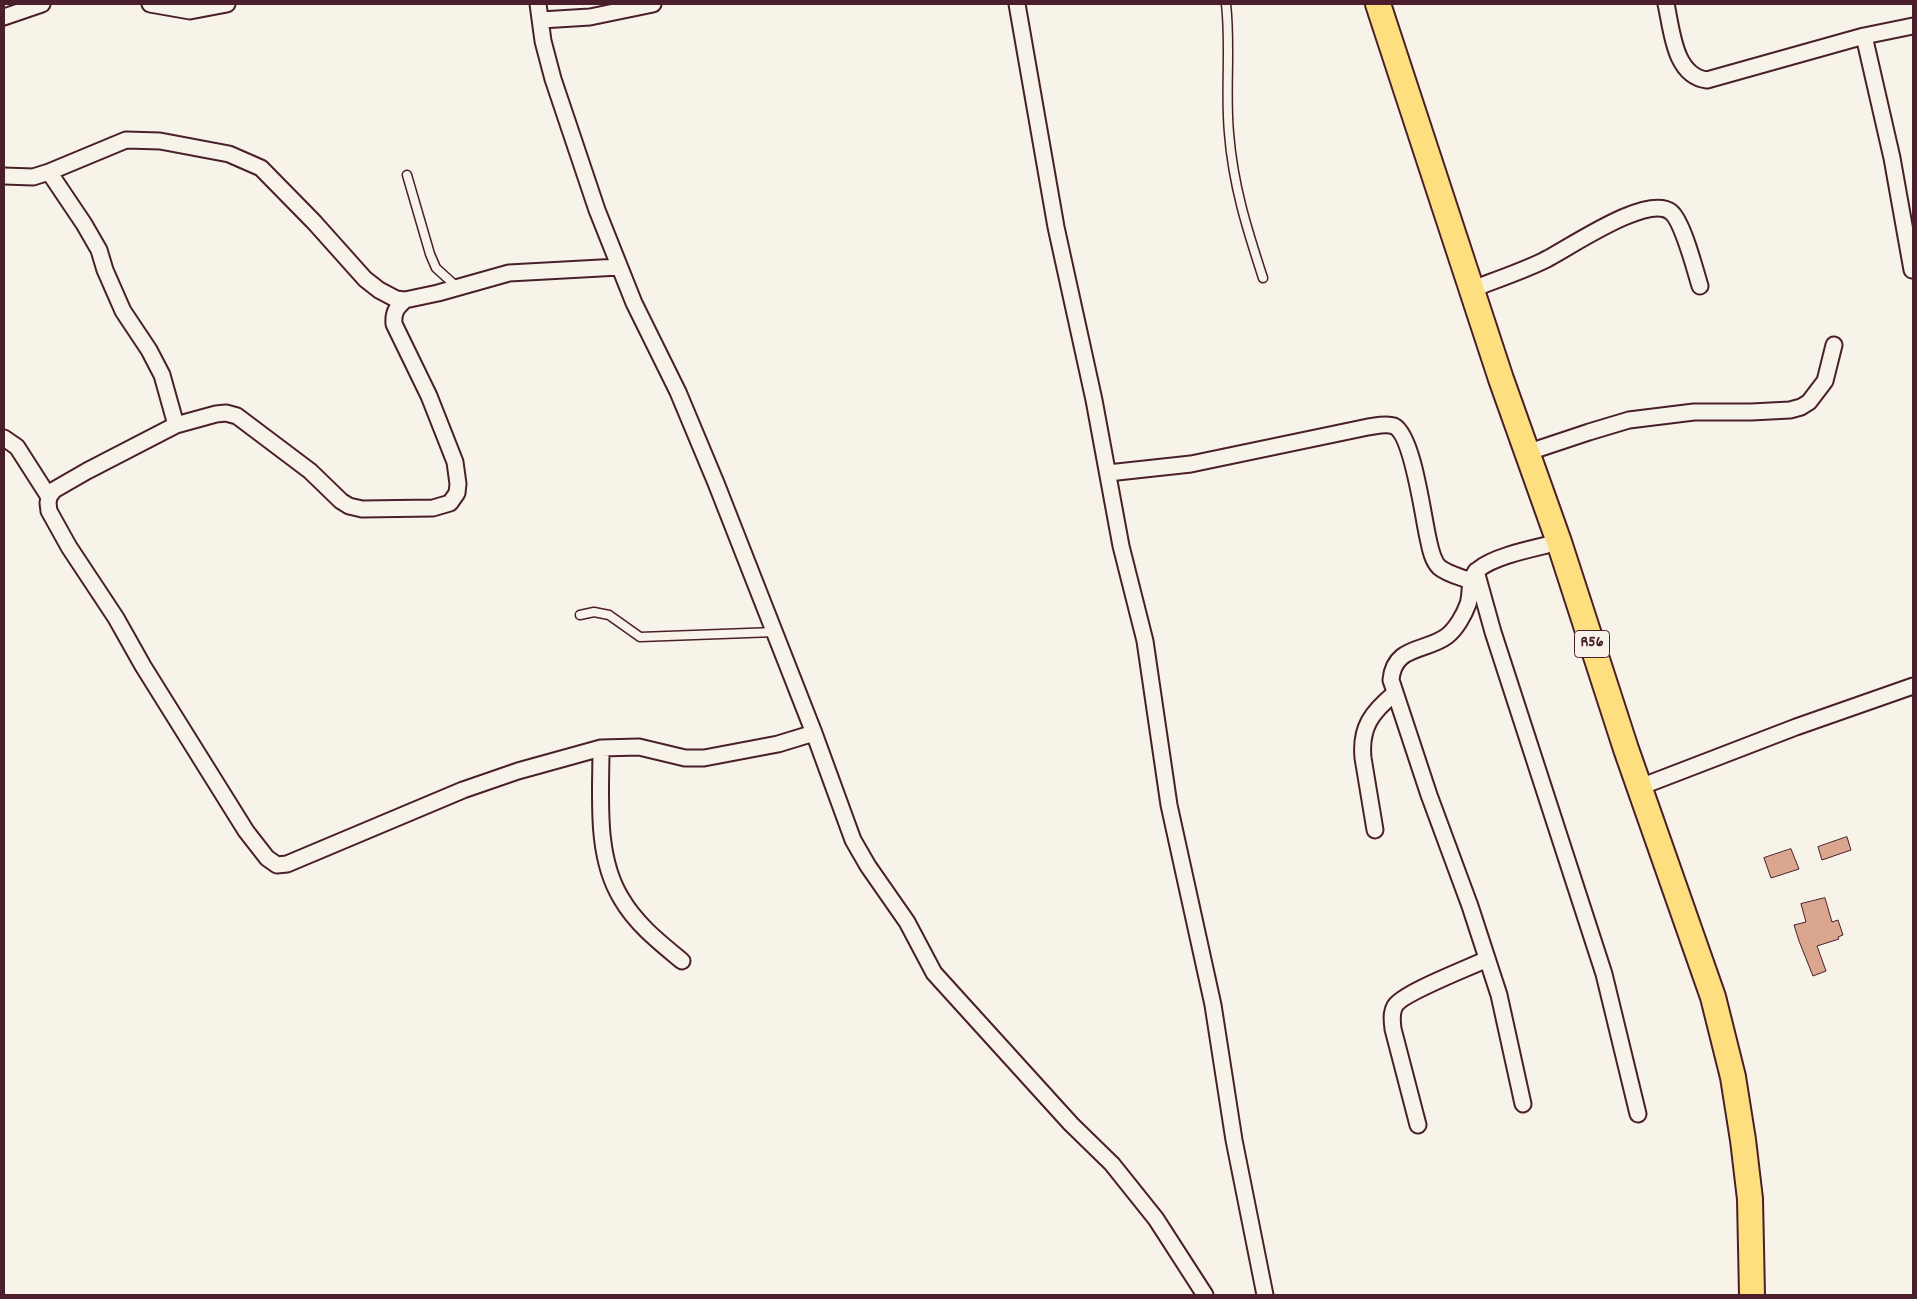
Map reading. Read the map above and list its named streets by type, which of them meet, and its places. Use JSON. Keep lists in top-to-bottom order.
{
  "streets": {
    "main road": ["R56"]
  }
}
